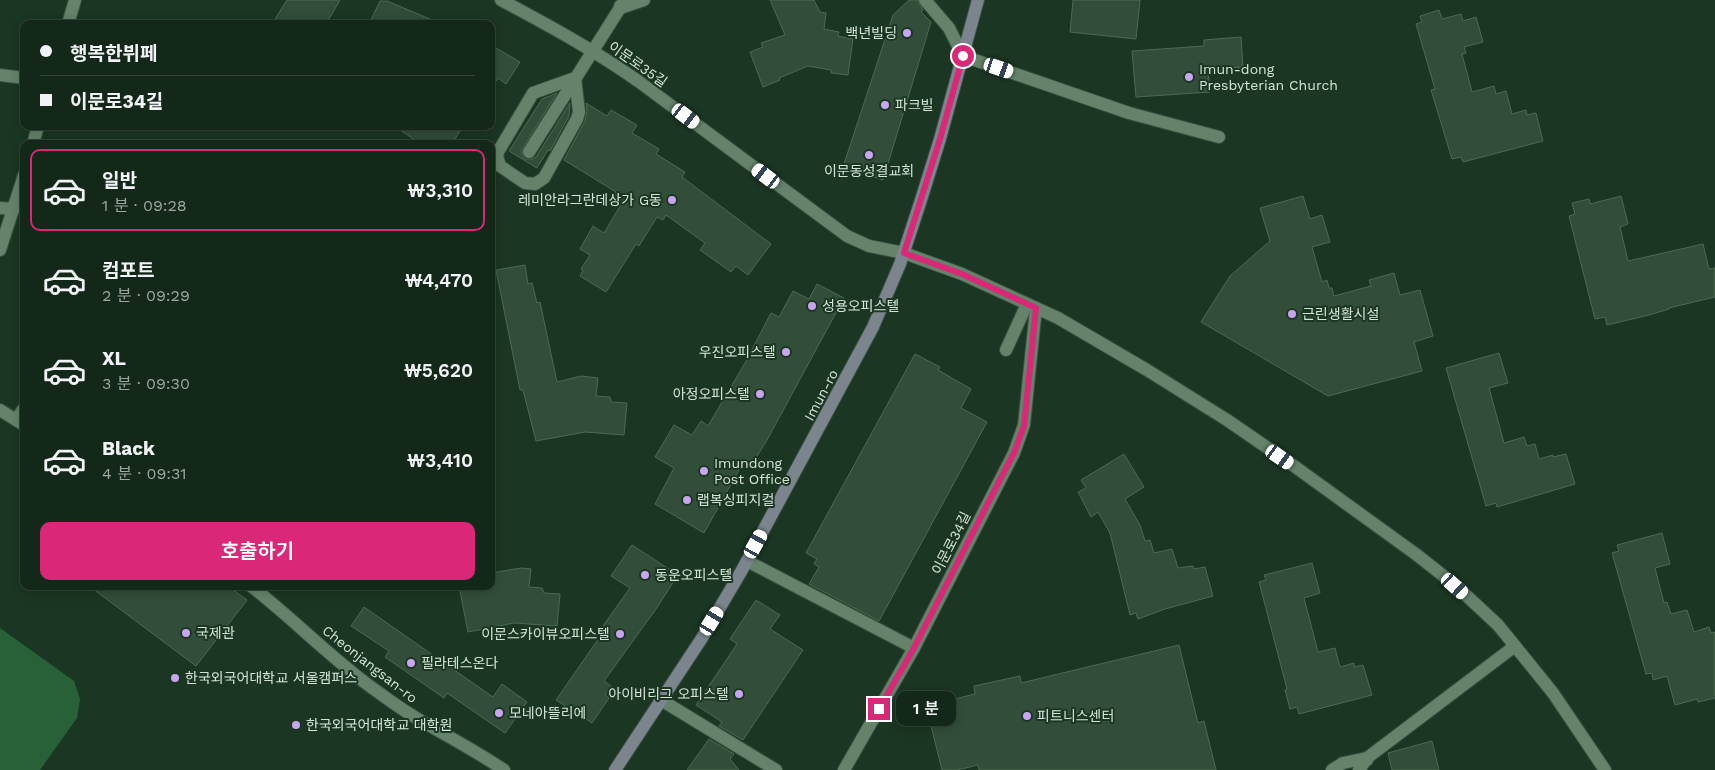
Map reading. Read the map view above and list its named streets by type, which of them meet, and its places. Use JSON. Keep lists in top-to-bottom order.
{
  "streets": {
    "main road": ["Imun-ro"],
    "street": ["이문로35길", "이문로34길", "Cheonjangsan-ro"]
  },
  "crossings": [
    ["이문로35길", "Imun-ro"],
    ["이문로35길", "이문로34길"]
  ],
  "places": [
    "백년빌딩",
    "Imun-dong Presbyterian Church",
    "파크빌",
    "이문동성결교회",
    "레미안라그란데상가 G동",
    "성용오피스텔",
    "근린생활시설",
    "우진오피스텔",
    "아정오피스텔",
    "Imundong Post Office",
    "랩복싱피지컬",
    "동운오피스텔",
    "국제관",
    "이문스카이뷰오피스텔",
    "필라테스온다",
    "한국외국어대학교 서울캠퍼스",
    "아이비리그 오피스텔",
    "모네아뜰리에",
    "피트니스센터",
    "한국외국어대학교 대학원"
  ],
  "page": {
    "banner": ["행복한뷔페", "이문로34길"],
    "list": [
      {
        "name": "일반",
        "note": "1 분 · 09:28",
        "value": "₩3,310"
      },
      {
        "name": "컴포트",
        "note": "2 분 · 09:29",
        "value": "₩4,470"
      },
      {
        "name": "XL",
        "note": "3 분 · 09:30",
        "value": "₩5,620"
      },
      {
        "name": "Black",
        "note": "4 분 · 09:31",
        "value": "₩3,410"
      }
    ],
    "buttons": "호출하기",
    "bubble": "1 분"
  }
}
